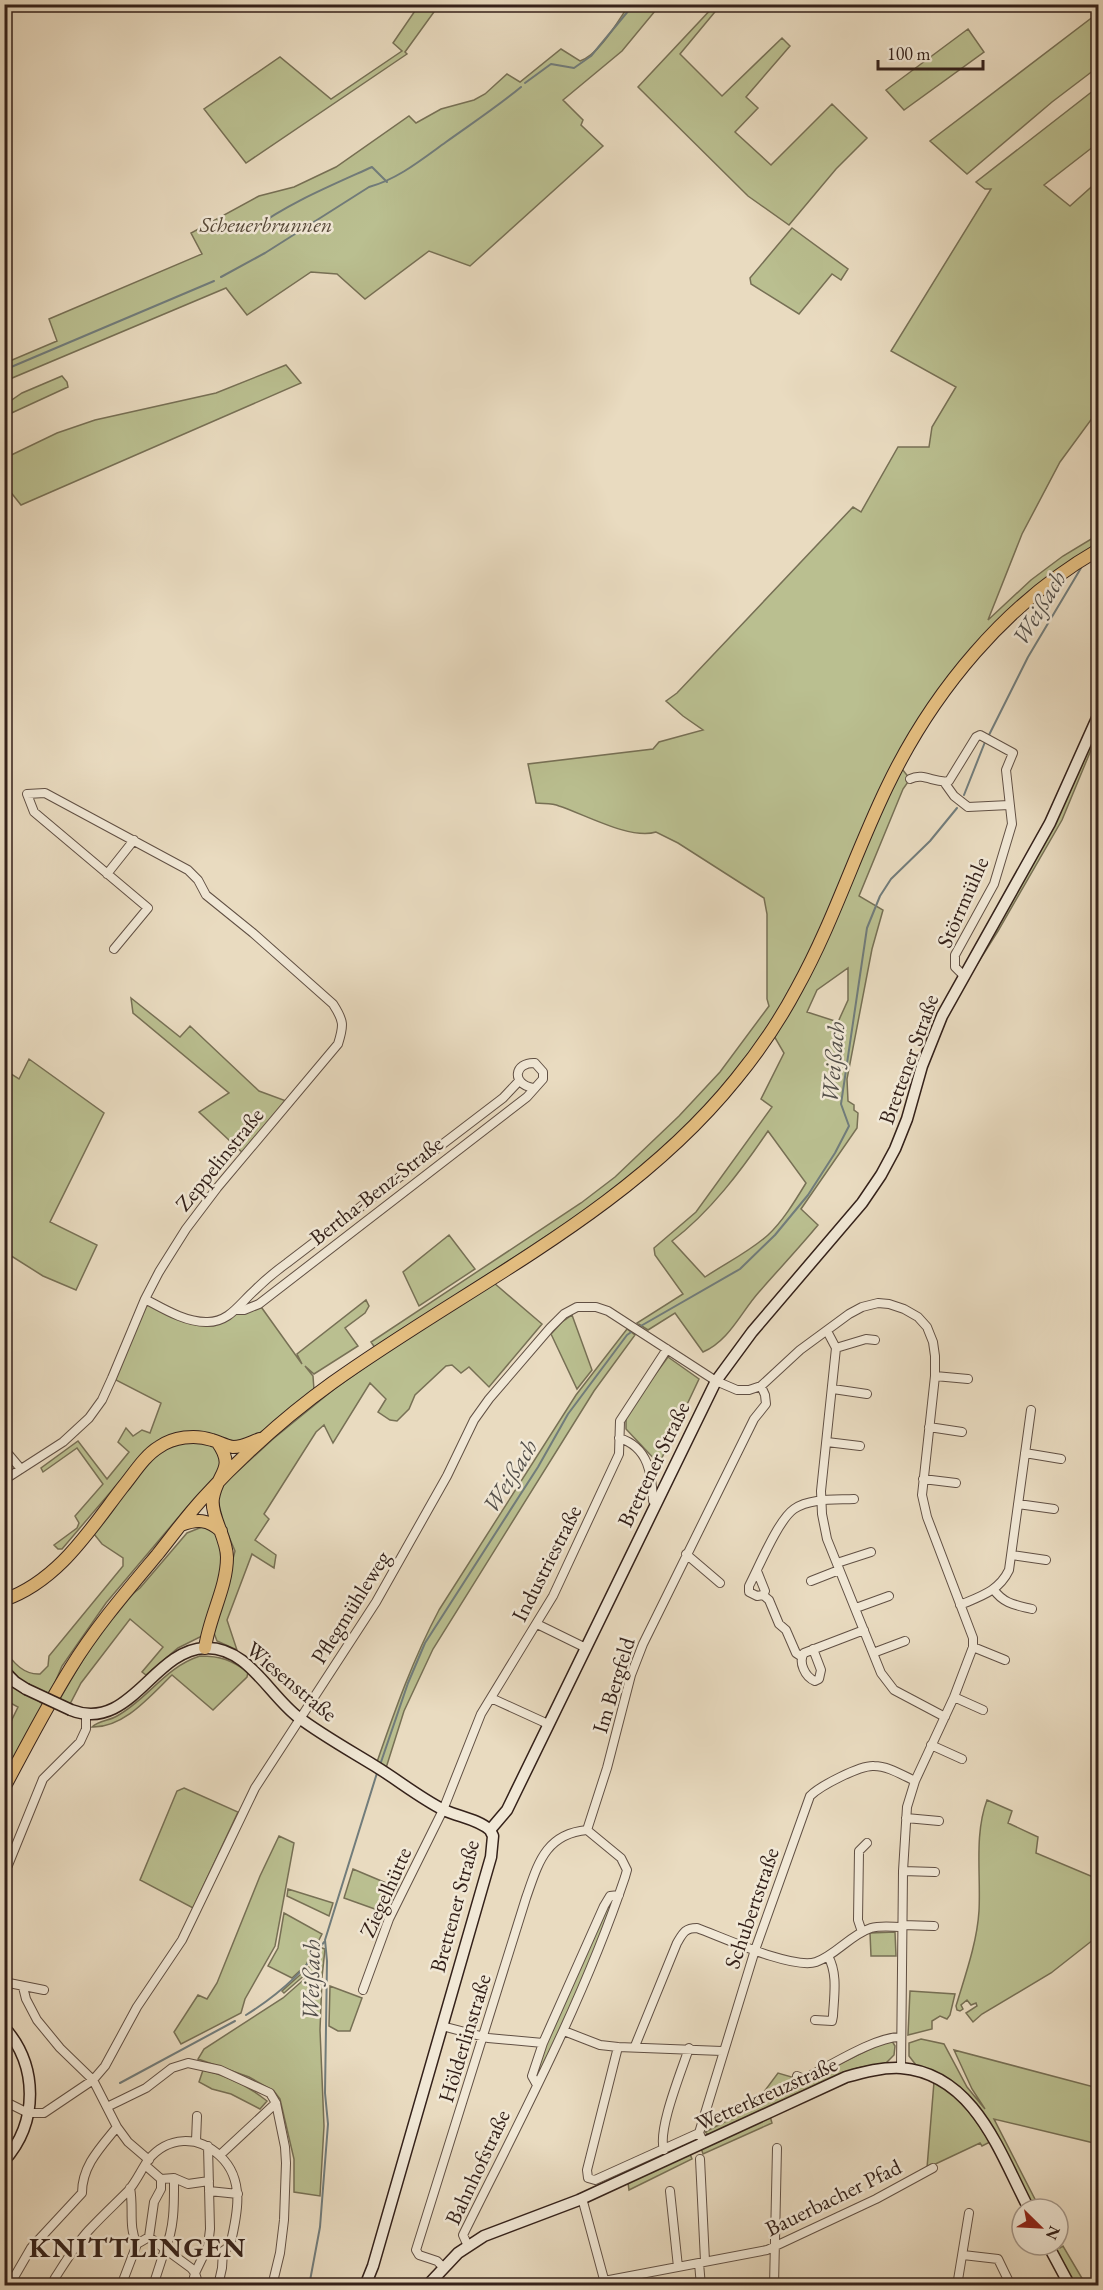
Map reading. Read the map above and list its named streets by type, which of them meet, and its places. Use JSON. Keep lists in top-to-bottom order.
{
  "streets": {
    "street": [
      "Störrmühle",
      "Brettener Straße",
      "Zeppelinstraße",
      "Bertha-Benz-Straße",
      "Industriestraße",
      "Pflegmühleweg",
      "Wiesenstraße",
      "Im Bergfeld",
      "Ziegelhütte",
      "Schubertstraße",
      "Hölderlinstraße",
      "Wetterkreuzstraße",
      "Bahnhofstraße",
      "Bauerbacher Pfad"
    ]
  },
  "crossings": [
    ["Störrmühle", "Brettener Straße"],
    ["Brettener Straße", "Pflegmühleweg"],
    ["Brettener Straße", "Wiesenstraße"],
    ["Zeppelinstraße", "Bertha-Benz-Straße"],
    ["Industriestraße", "Pflegmühleweg"],
    ["Industriestraße", "Wiesenstraße"],
    ["Industriestraße", "Ziegelhütte"],
    ["Pflegmühleweg", "Wiesenstraße"],
    ["Pflegmühleweg", "Im Bergfeld"],
    ["Wiesenstraße", "Ziegelhütte"],
    ["Im Bergfeld", "Hölderlinstraße"],
    ["Im Bergfeld", "Bahnhofstraße"],
    ["Schubertstraße", "Wetterkreuzstraße"],
    ["Hölderlinstraße", "Bahnhofstraße"],
    ["Wetterkreuzstraße", "Bahnhofstraße"]
  ],
  "districts": ["KNITTLINGEN"],
  "water": ["Weißach"],
  "parks": ["Scheuerbrunnen"],
  "scale_bar": "100 m",
  "north": "bottom right"
}
